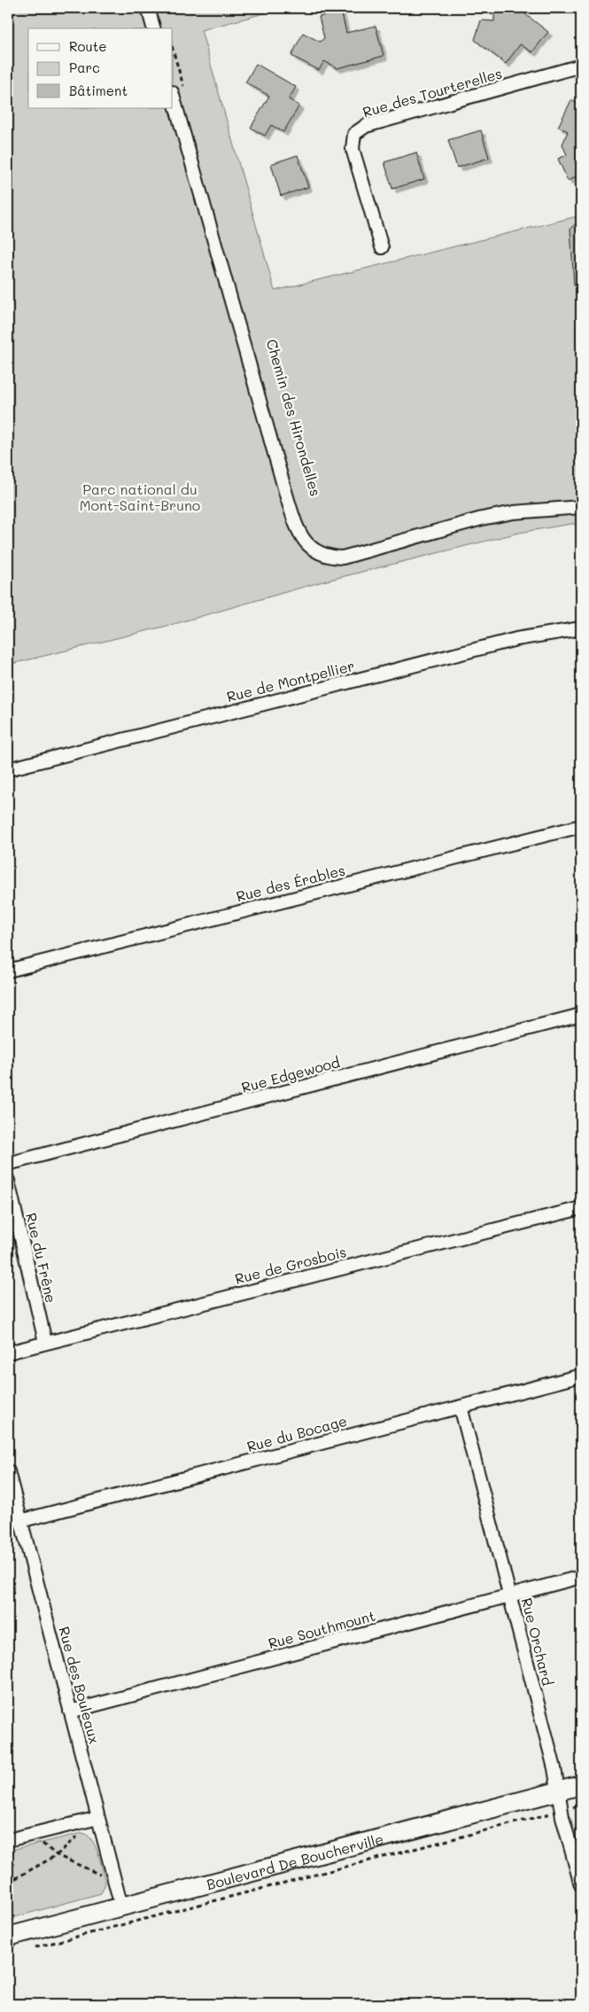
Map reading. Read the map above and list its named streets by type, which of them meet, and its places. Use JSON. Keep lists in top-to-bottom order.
{
  "streets": {
    "street": [
      "Rue des Tourterelles",
      "Chemin des Hirondelles",
      "Rue de Montpellier",
      "Rue des Érables",
      "Rue Edgewood",
      "Rue du Frêne",
      "Rue de Grosbois",
      "Rue du Bocage",
      "Rue Southmount",
      "Rue Orchard",
      "Rue des Bouleaux",
      "Boulevard De Boucherville"
    ]
  },
  "crossings": [
    ["Rue du Frêne", "Rue de Grosbois"],
    ["Rue du Bocage", "Rue Orchard"],
    ["Rue du Bocage", "Rue des Bouleaux"],
    ["Rue Southmount", "Rue Orchard"],
    ["Rue Southmount", "Rue des Bouleaux"],
    ["Rue Orchard", "Boulevard De Boucherville"],
    ["Rue des Bouleaux", "Boulevard De Boucherville"]
  ],
  "parks": ["Parc national du Mont-Saint-Bruno"],
  "legend": ["Route", "Parc", "Bâtiment"]
}
